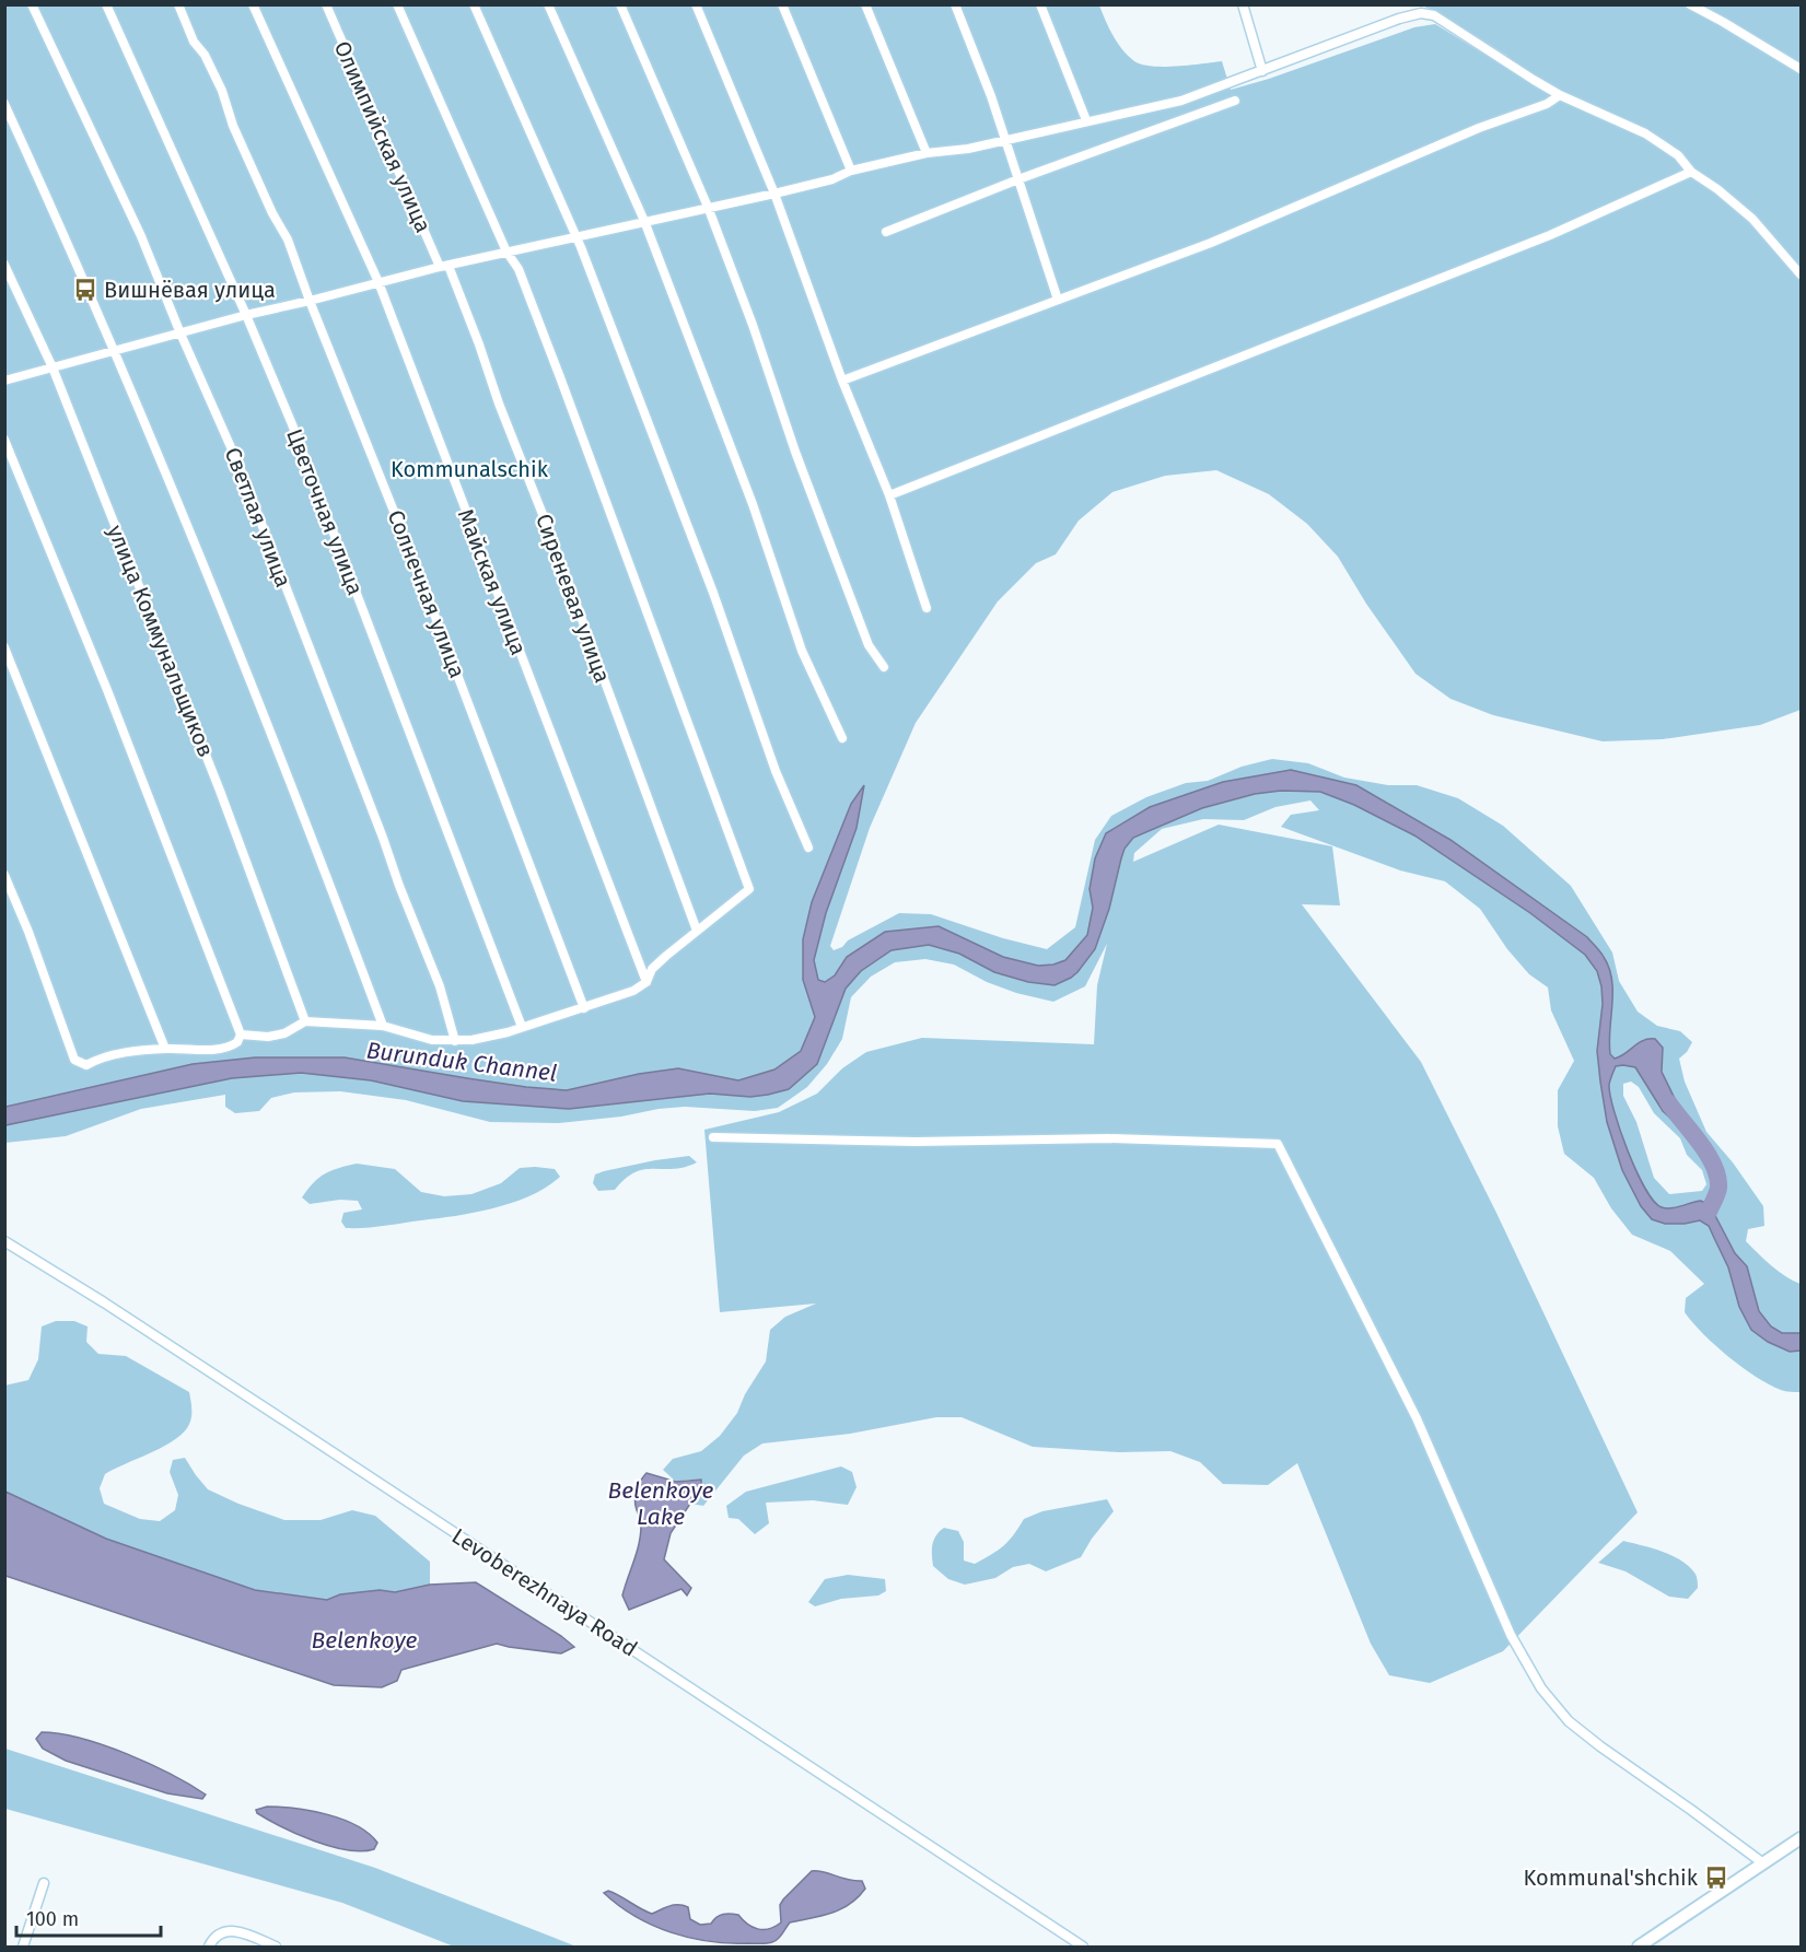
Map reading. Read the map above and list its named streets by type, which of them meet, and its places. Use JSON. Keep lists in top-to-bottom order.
{
  "streets": {
    "street": [
      "Олимпийская улица",
      "Цветочная улица",
      "Светлая улица",
      "Майская улица",
      "Солнечная улица",
      "Сиреневая улица",
      "улица Коммунальщиков",
      "Levoberezhnaya Road"
    ]
  },
  "crossings": [
    ["Олимпийская улица", "Сиреневая улица"]
  ],
  "water": ["Burunduk Channel", "Belenkoye Lake", "Belenkoye"],
  "parks": ["Kommunalschik"],
  "places": {
    "bus stop": ["Вишнёвая улица", "Kommunal'shchik"]
  },
  "scale_bar": "100 m"
}
